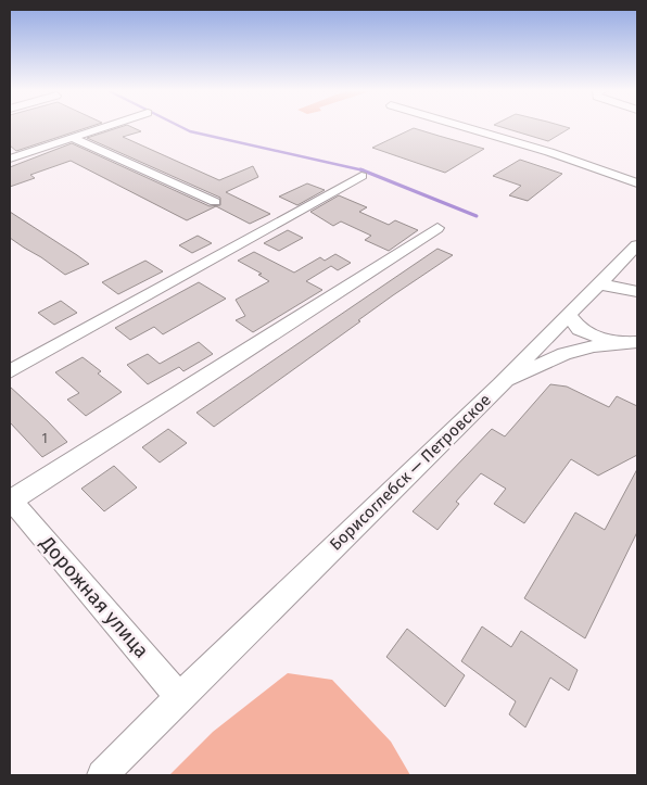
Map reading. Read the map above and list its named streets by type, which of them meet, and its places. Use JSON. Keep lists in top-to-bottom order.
{
  "streets": {
    "street": ["Борисоглебск — Петровское", "Дорожная улица"]
  },
  "crossings": [
    ["Борисоглебск — Петровское", "Дорожная улица"]
  ],
  "house_numbers": ["1"]
}
